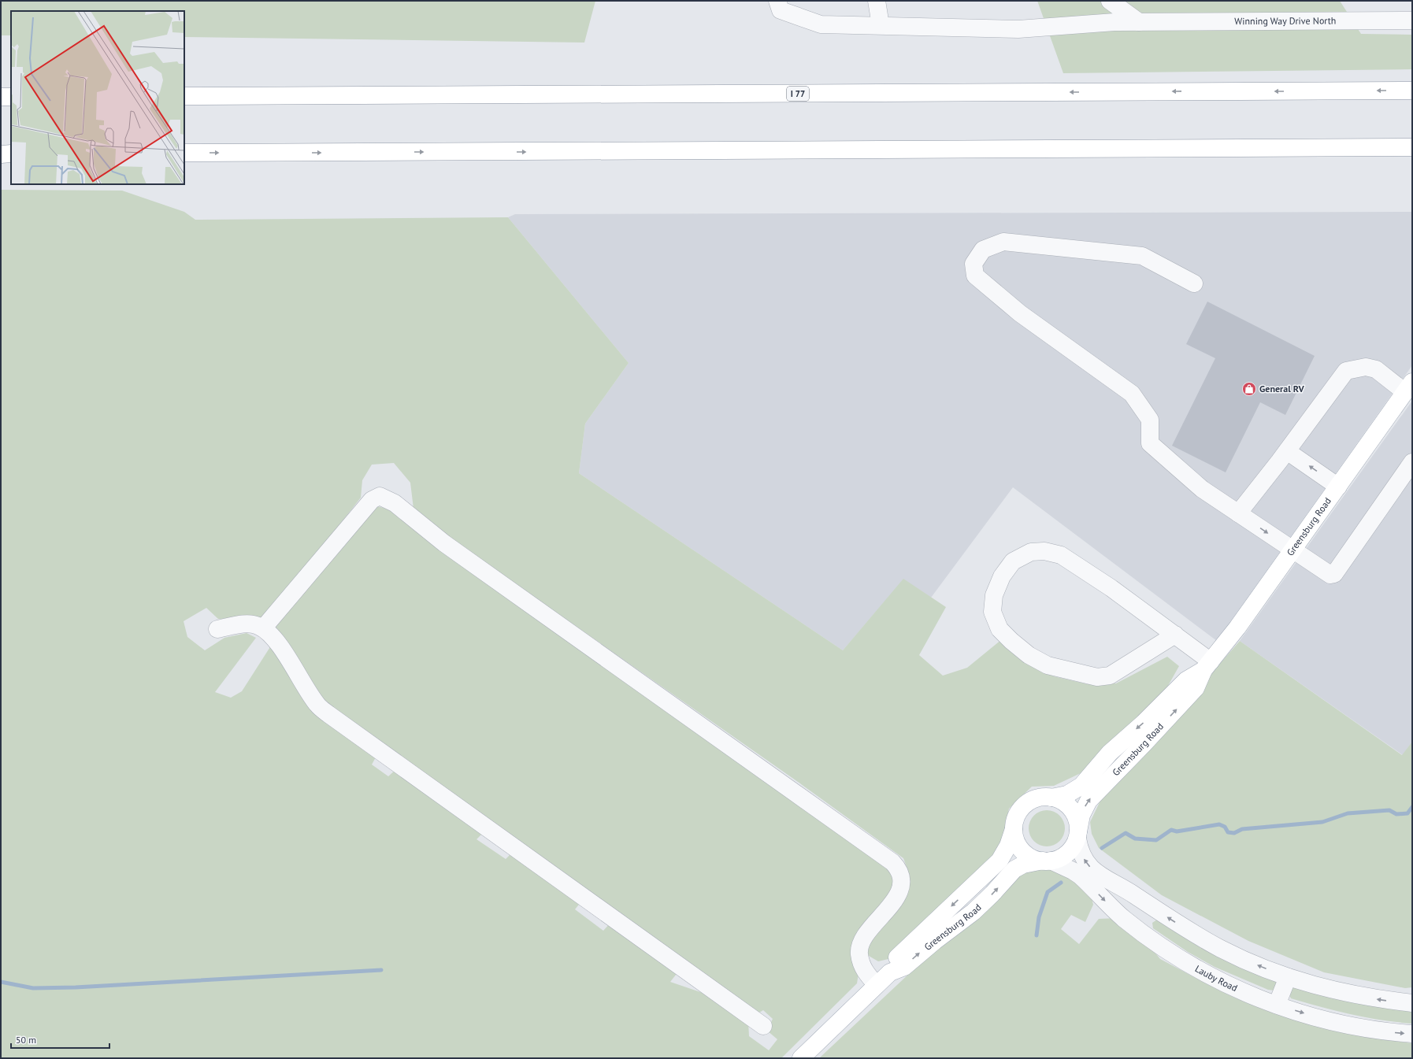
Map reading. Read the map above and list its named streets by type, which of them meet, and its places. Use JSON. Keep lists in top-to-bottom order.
{
  "streets": {
    "main road": ["I 77", "Greensburg Road"],
    "street": ["Winning Way Drive North", "Lauby Road"]
  },
  "crossings": [
    ["Greensburg Road", "Lauby Road"]
  ],
  "places": {
    "shop": ["General RV"]
  },
  "scale_bar": "50 m"
}
